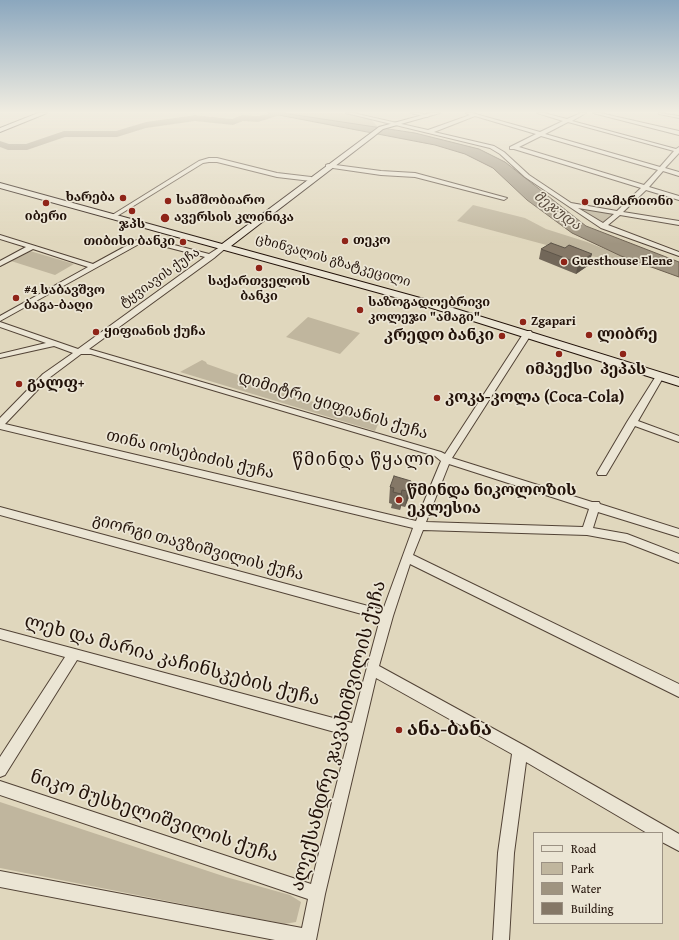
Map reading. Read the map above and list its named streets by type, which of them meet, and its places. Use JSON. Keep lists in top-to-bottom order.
{
  "streets": {
    "main road": ["ცხინვალის გზატკეცილი"],
    "street": [
      "ტყვიავის ქუჩა",
      "დიმიტრი ყიფიანის ქუჩა",
      "თინა იოსებიძის ქუჩა",
      "გიორგი თავზიშვილის ქუჩა",
      "ლეხ და მარია კაჩინსკების ქუჩა",
      "ალექსანდრე ჯავახიშვილის ქუჩა",
      "ნიკო მუსხელიშვილის ქუჩა"
    ]
  },
  "crossings": [
    ["ცხინვალის გზატკეცილი", "ტყვიავის ქუჩა"],
    ["ცხინვალის გზატკეცილი", "ალექსანდრე ჯავახიშვილის ქუჩა"],
    ["ტყვიავის ქუჩა", "დიმიტრი ყიფიანის ქუჩა"],
    ["ტყვიავის ქუჩა", "თინა იოსებიძის ქუჩა"],
    ["დიმიტრი ყიფიანის ქუჩა", "ალექსანდრე ჯავახიშვილის ქუჩა"],
    ["თინა იოსებიძის ქუჩა", "ალექსანდრე ჯავახიშვილის ქუჩა"],
    ["გიორგი თავზიშვილის ქუჩა", "ალექსანდრე ჯავახიშვილის ქუჩა"],
    ["ლეხ და მარია კაჩინსკების ქუჩა", "ალექსანდრე ჯავახიშვილის ქუჩა"],
    ["ალექსანდრე ჯავახიშვილის ქუჩა", "ნიკო მუსხელიშვილის ქუჩა"]
  ],
  "districts": ["წმინდა წყალი"],
  "water": ["მეჯუდა"],
  "places": [
    "ხარება",
    "სამშობიარო",
    "თამარიონი",
    "იბერი",
    "ჯპს",
    "ავერსის კლინიკა",
    "თეკო",
    "თიბისი ბანკი",
    "Guesthouse Elene",
    "საქართველოს ბანკი",
    "#4 საბავშვო ბაგა-ბაღი",
    "საზოგადოებრივი კოლეჯი \"ამაგი\"",
    "Zgapari",
    "ყიფიანის ქუჩა",
    "ლიბრე",
    "კრედო ბანკი",
    "იმპექსი",
    "პეპას",
    "გალფ+",
    "კოკა-კოლა (Coca-Cola)",
    "წმინდა ნიკოლოზის ეკლესია",
    "ანა-ბანა"
  ],
  "legend": [
    "Road",
    "Park",
    "Water",
    "Building"
  ]
}
